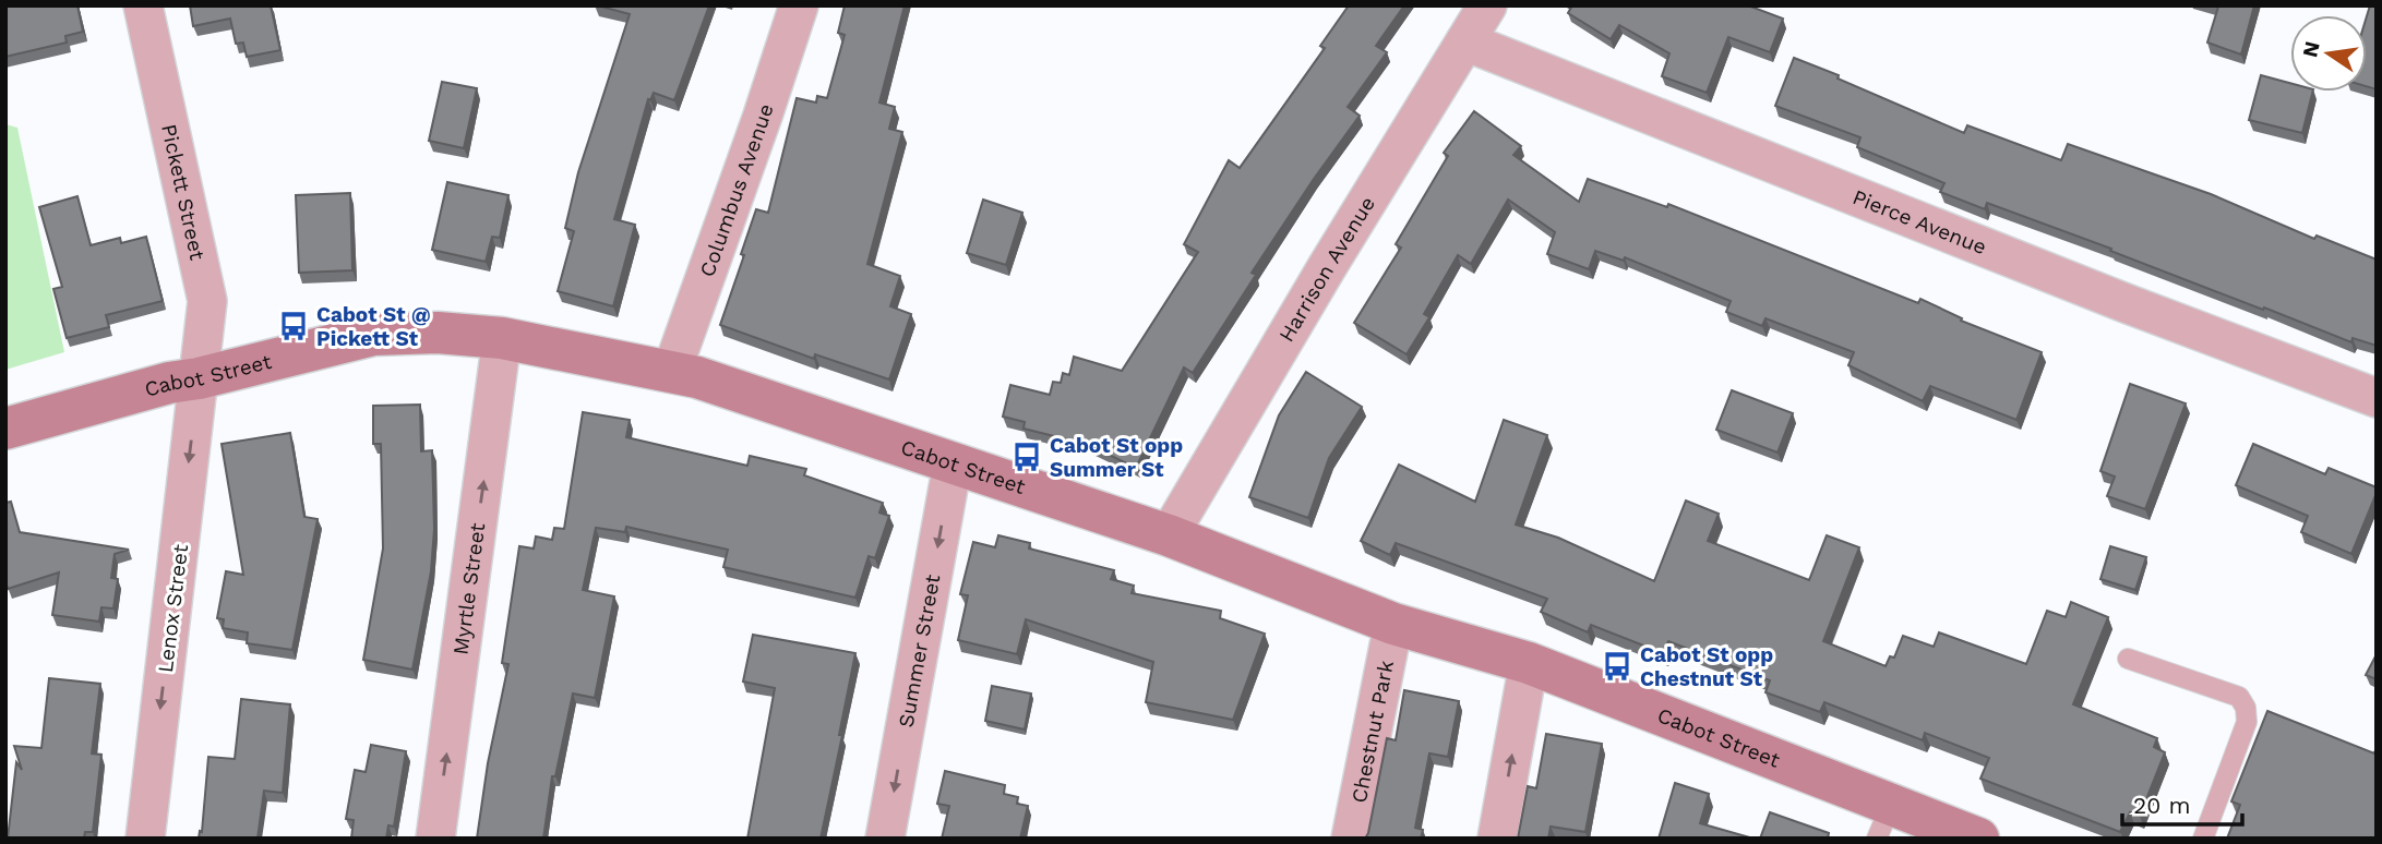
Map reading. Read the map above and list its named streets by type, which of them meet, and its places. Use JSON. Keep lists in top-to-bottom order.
{
  "streets": {
    "main road": ["Cabot Street"],
    "street": [
      "Columbus Avenue",
      "Pickett Street",
      "Pierce Avenue",
      "Harrison Avenue",
      "Myrtle Street",
      "Lenox Street",
      "Summer Street",
      "Chestnut Park"
    ]
  },
  "crossings": [
    ["Columbus Avenue", "Cabot Street"],
    ["Pickett Street", "Cabot Street"],
    ["Pickett Street", "Lenox Street"],
    ["Pierce Avenue", "Harrison Avenue"],
    ["Harrison Avenue", "Cabot Street"],
    ["Cabot Street", "Myrtle Street"],
    ["Cabot Street", "Lenox Street"],
    ["Cabot Street", "Summer Street"],
    ["Cabot Street", "Chestnut Park"]
  ],
  "one_way": ["Myrtle Street", "Lenox Street", "Summer Street"],
  "places": {
    "bus stop": ["Cabot St @ Pickett St", "Cabot St opp Summer St", "Cabot St opp Chestnut St"]
  },
  "scale_bar": "20 m",
  "north": "left"
}
